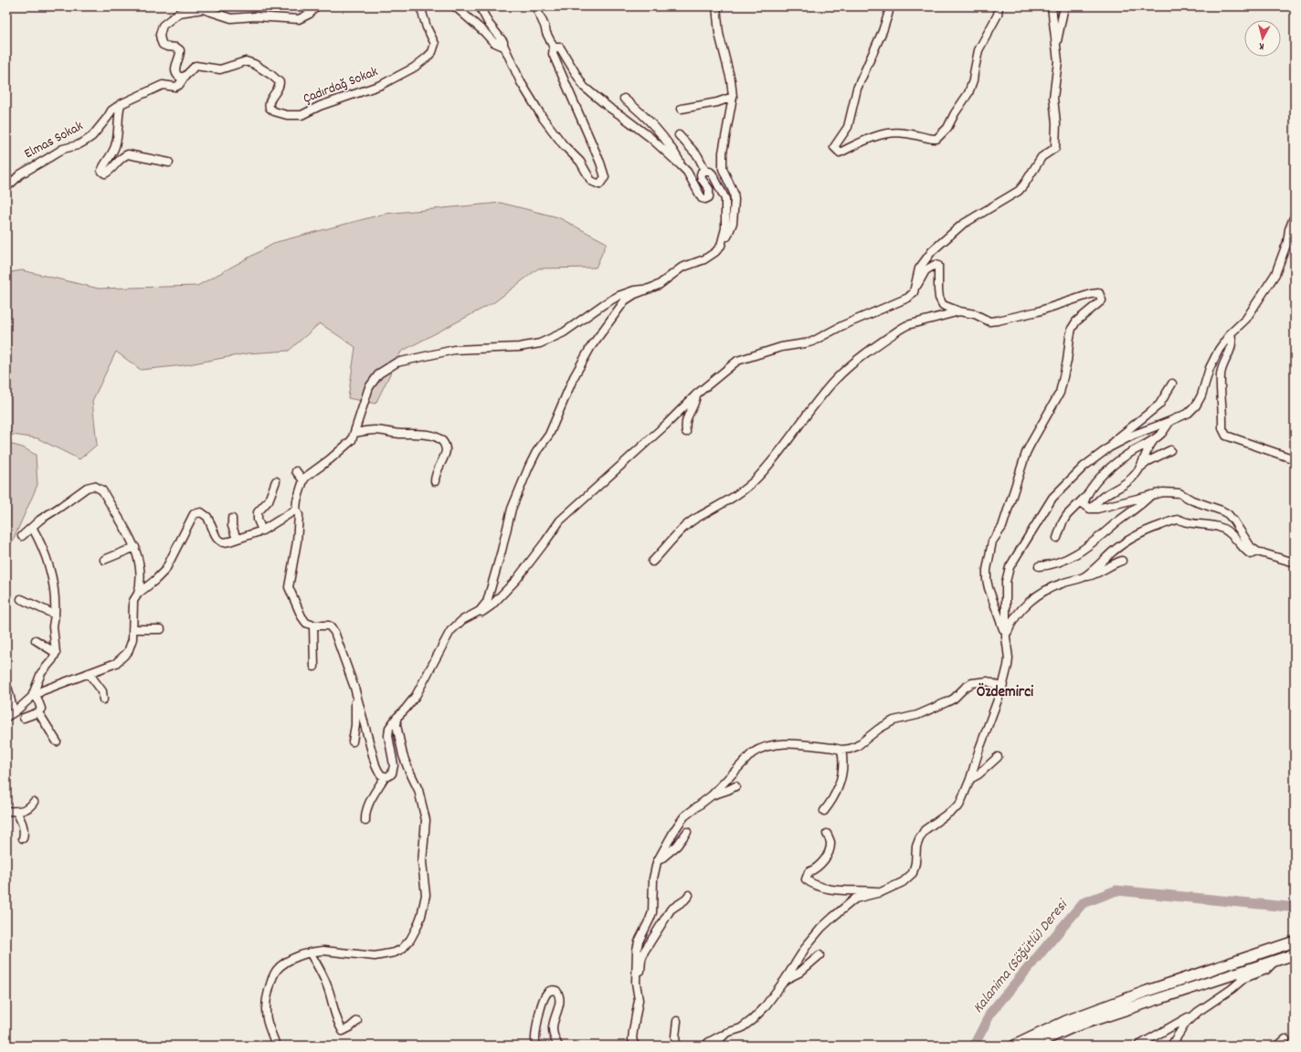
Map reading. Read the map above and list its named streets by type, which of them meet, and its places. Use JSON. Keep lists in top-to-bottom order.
{
  "streets": {
    "street": ["Çadırdağ Sokak", "Elmas Sokak"]
  },
  "crossings": [
    ["Çadırdağ Sokak", "Elmas Sokak"]
  ],
  "districts": ["Özdemirci"],
  "water": ["Kalanima (Söğütlü) Deresi"],
  "north": "bottom"
}
